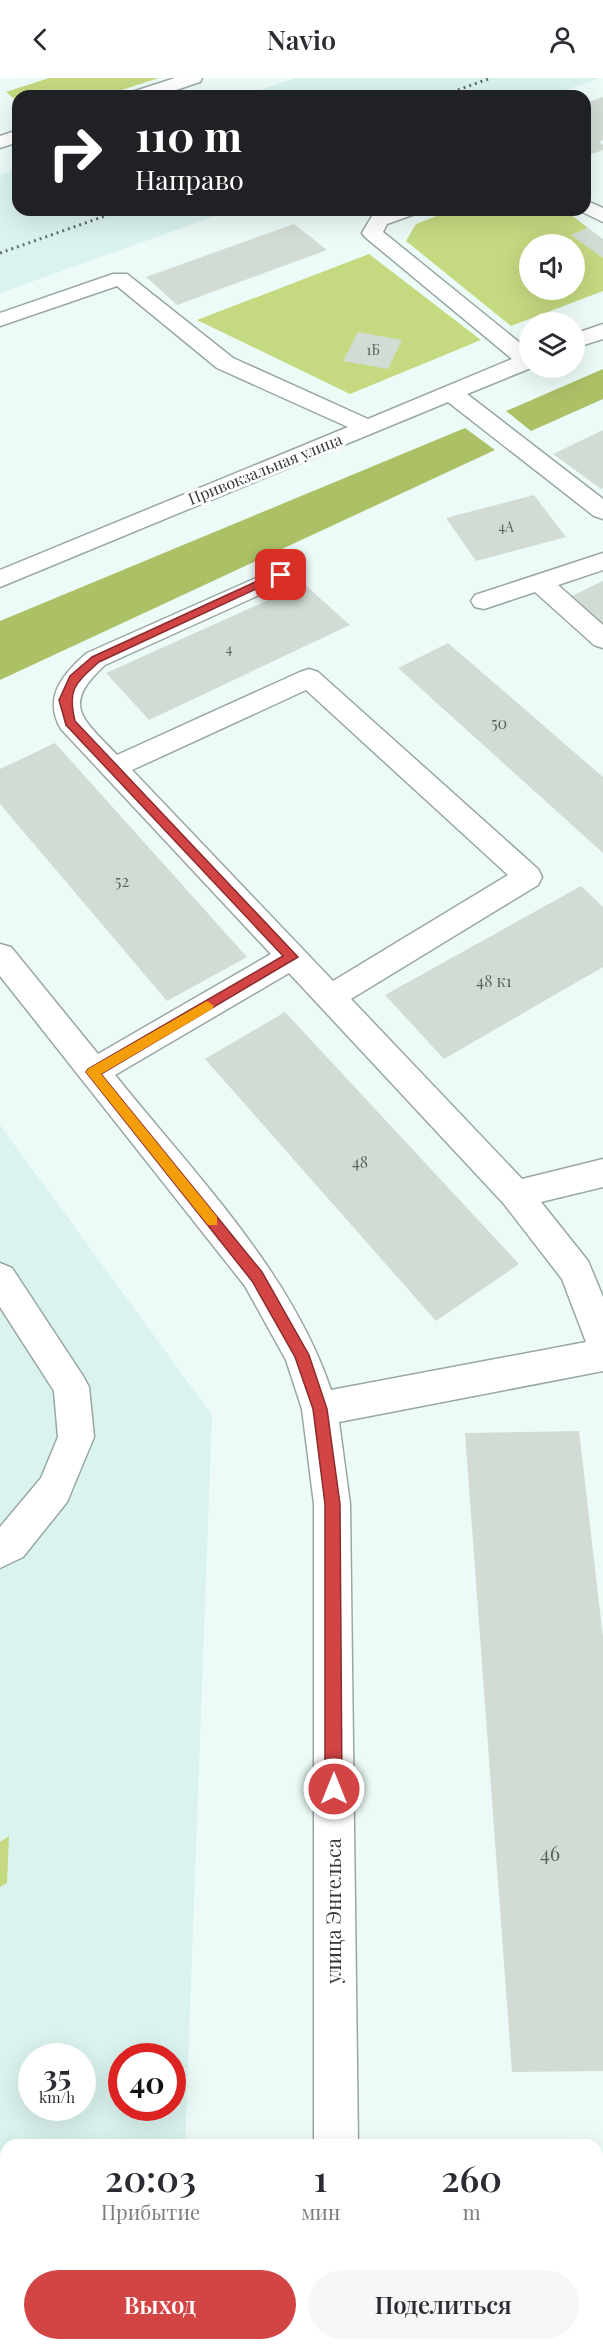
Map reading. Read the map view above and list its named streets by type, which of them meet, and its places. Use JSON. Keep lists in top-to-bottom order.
{
  "streets": {
    "street": ["Привокзальная улица", "улица Энгельса"]
  },
  "house_numbers": [
    "1Б",
    "4А",
    "4",
    "50",
    "52",
    "48 к1",
    "48",
    "46"
  ],
  "page": {
    "header": "Navio",
    "turn": ["110 m", "Направо"],
    "speed": "35 km/h",
    "limit": "40",
    "eta": [
      "20:03",
      "Прибытие",
      "1",
      "мин",
      "260",
      "m"
    ],
    "buttons": ["Выход", "Поделиться"]
  }
}
